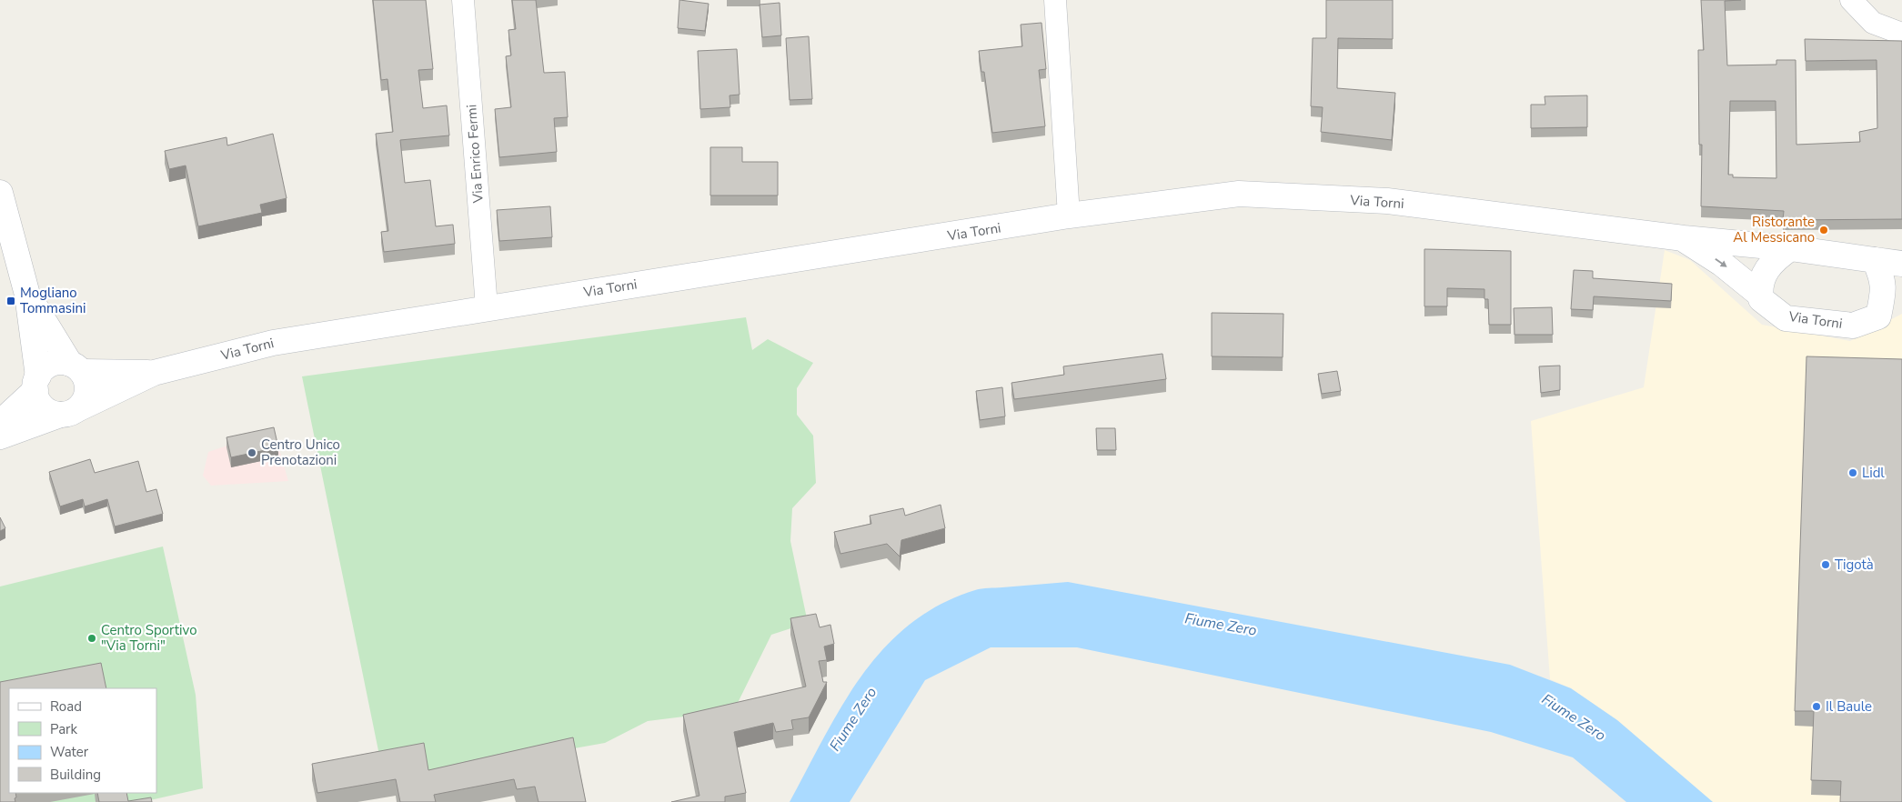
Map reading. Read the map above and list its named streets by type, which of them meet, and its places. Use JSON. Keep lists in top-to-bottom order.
{
  "streets": {
    "main road": ["Via Torni"],
    "street": ["Via Enrico Fermi"]
  },
  "crossings": [
    ["Via Enrico Fermi", "Via Torni"]
  ],
  "water": ["Fiume Zero"],
  "places": {
    "other": [
      "Ristorante Al Messicano",
      "Centro Unico Prenotazioni",
      "Lidl",
      "Tigotà",
      "Centro Sportivo \"Via Torni\"",
      "Il Baule"
    ],
    "transit": ["Mogliano Tommasini"]
  },
  "legend": [
    "Road",
    "Park",
    "Water",
    "Building"
  ]
}
